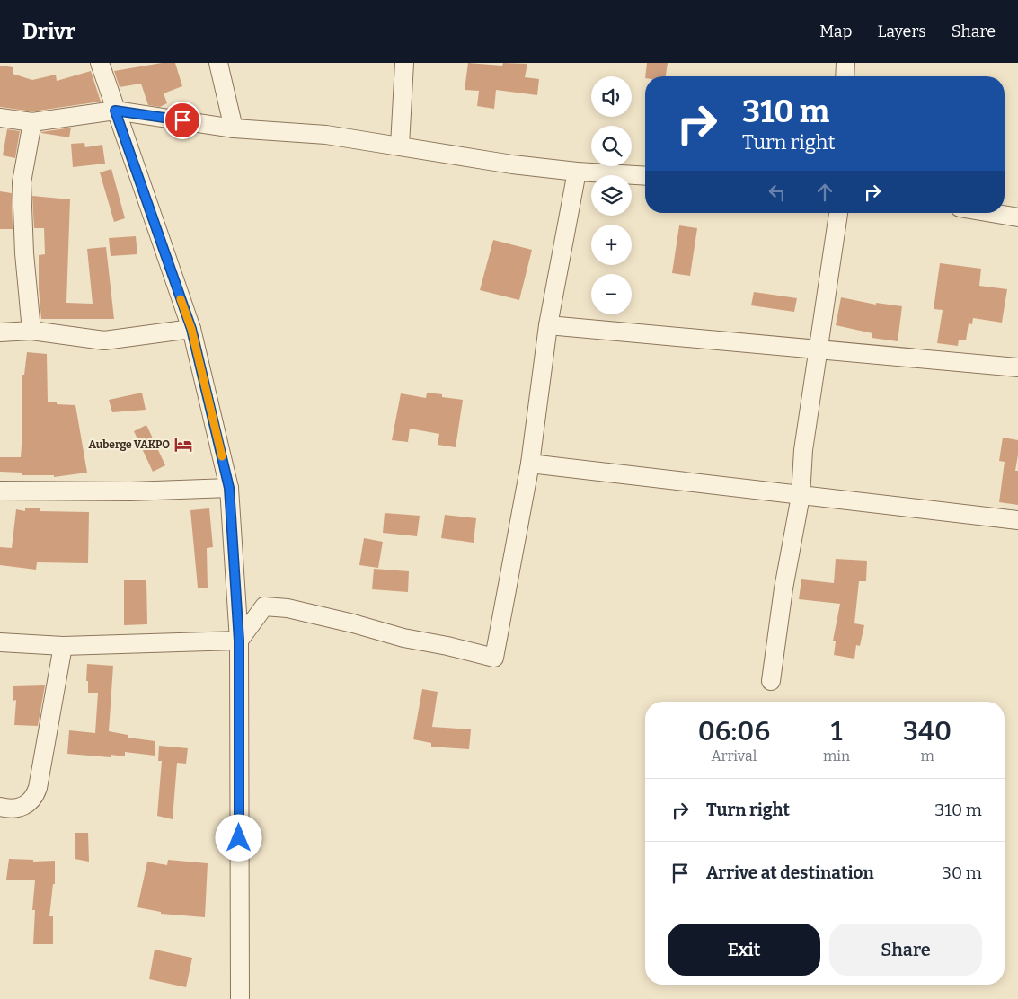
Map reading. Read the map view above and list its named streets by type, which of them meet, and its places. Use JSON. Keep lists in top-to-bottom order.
{
  "places": {
    "hotel": ["Auberge VAKPO"]
  },
  "page": {
    "header": "Drivr",
    "nav": ["Map", "Layers", "Share"],
    "map_buttons": ["+", "−"],
    "turn": ["310 m", "Turn right"],
    "eta": [
      "06:06",
      "Arrival",
      "1",
      "min",
      "340",
      "m"
    ],
    "list": [
      {
        "name": "Turn right",
        "value": "310 m"
      },
      {
        "name": "Arrive at destination",
        "value": "30 m"
      }
    ],
    "buttons": ["Exit", "Share"]
  }
}
